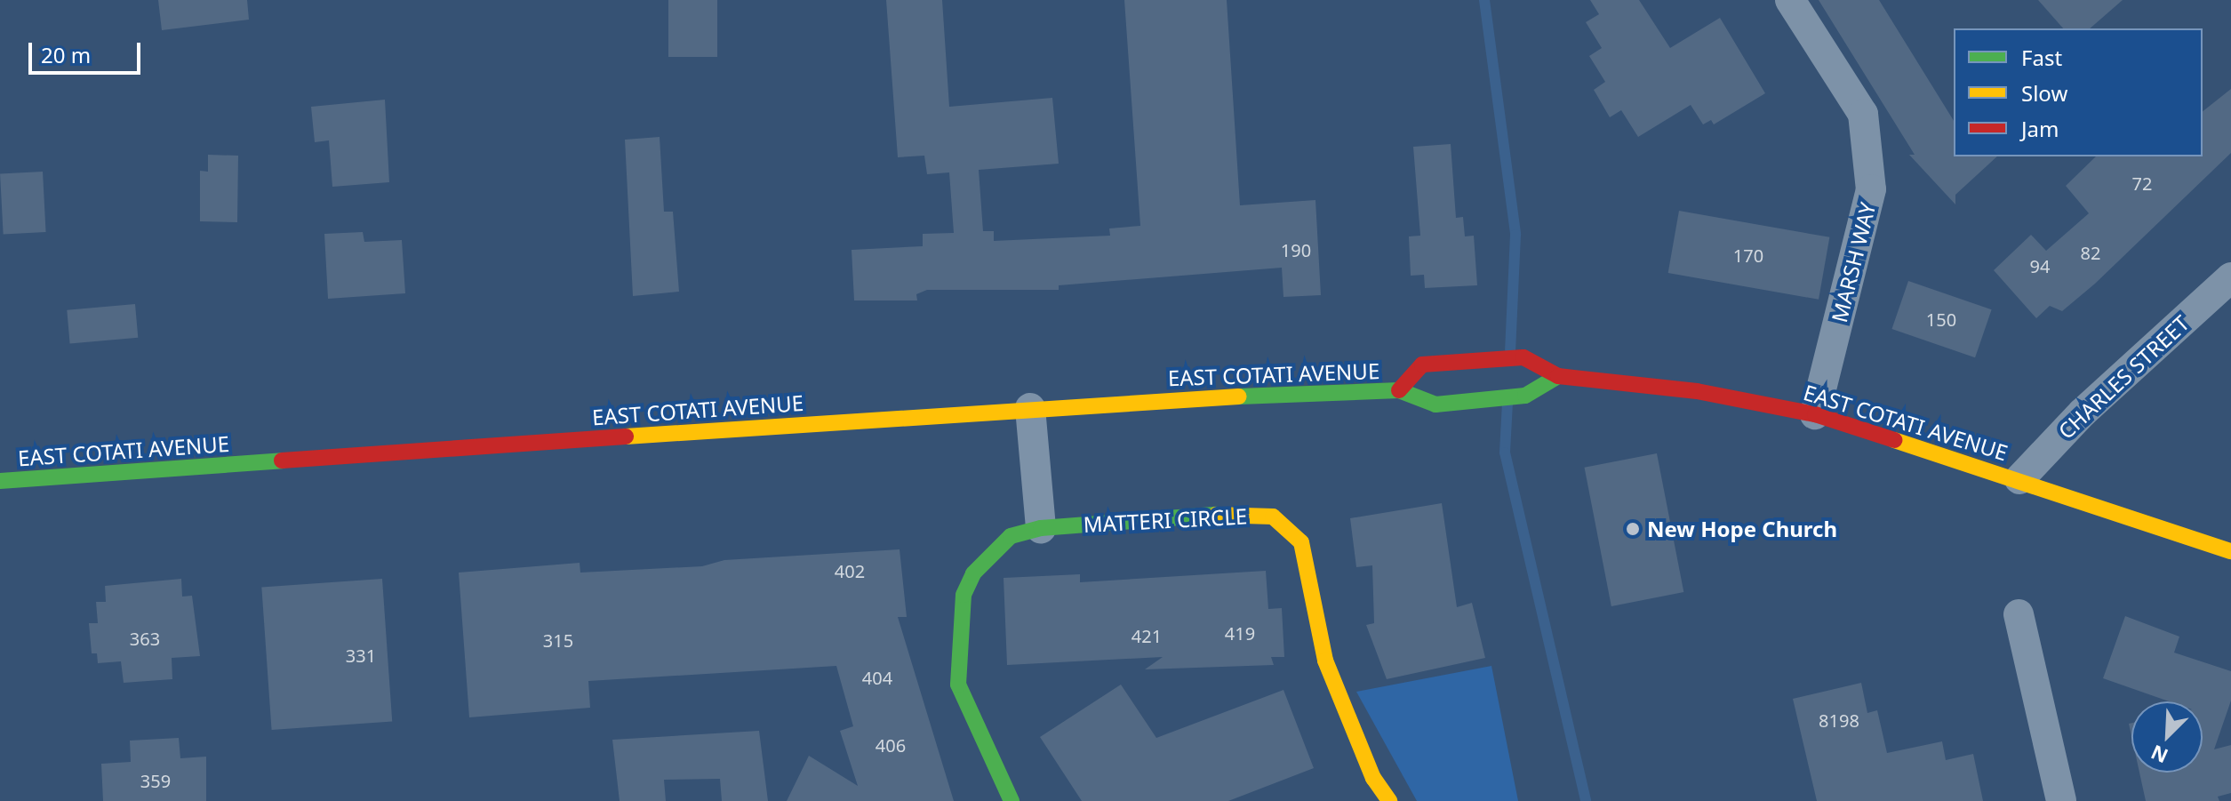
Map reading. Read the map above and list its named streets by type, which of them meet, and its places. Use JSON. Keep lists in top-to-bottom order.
{
  "streets": {
    "main road": ["EAST COTATI AVENUE", "MATTERI CIRCLE"],
    "street": ["MARSH WAY", "CHARLES STREET"]
  },
  "crossings": [
    ["MARSH WAY", "EAST COTATI AVENUE"],
    ["EAST COTATI AVENUE", "CHARLES STREET"]
  ],
  "places": ["New Hope Church"],
  "house_numbers": [
    "72",
    "190",
    "82",
    "170",
    "94",
    "150",
    "402",
    "419",
    "421",
    "363",
    "315",
    "331",
    "404",
    "8198",
    "406",
    "359"
  ],
  "legend": ["Fast", "Slow", "Jam"],
  "scale_bar": "20 m",
  "north": "bottom left"
}
